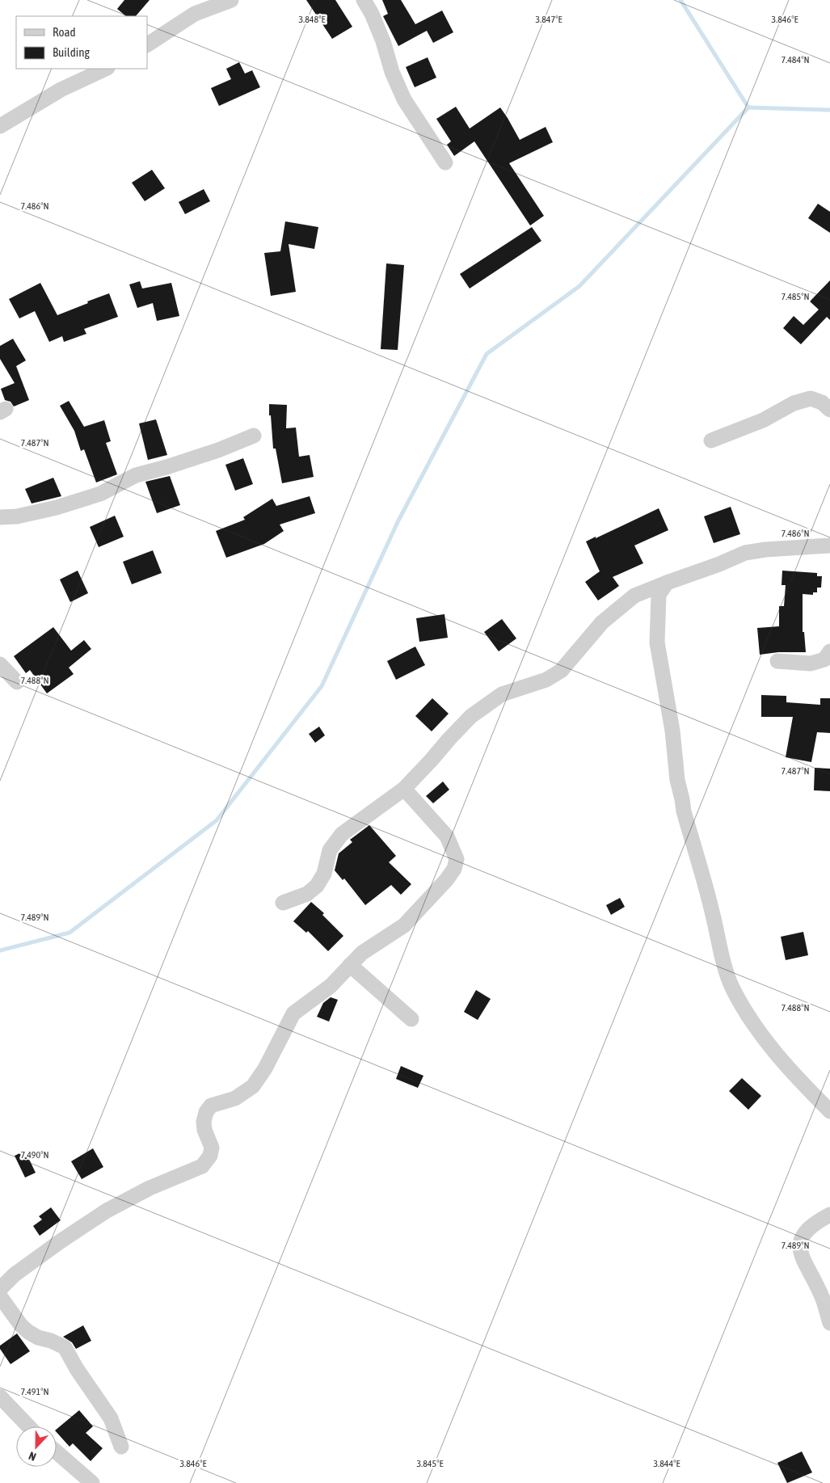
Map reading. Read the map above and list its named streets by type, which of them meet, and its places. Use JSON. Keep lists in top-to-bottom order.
{
  "legend": ["Road", "Building"],
  "north": "bottom",
  "coordinates": [
    "3.848°E",
    "3.847°E",
    "3.846°E",
    "7.484°N",
    "7.486°N",
    "7.485°N",
    "7.487°N",
    "7.488°N",
    "7.489°N",
    "7.490°N",
    "7.491°N",
    "3.845°E",
    "3.844°E"
  ]
}
